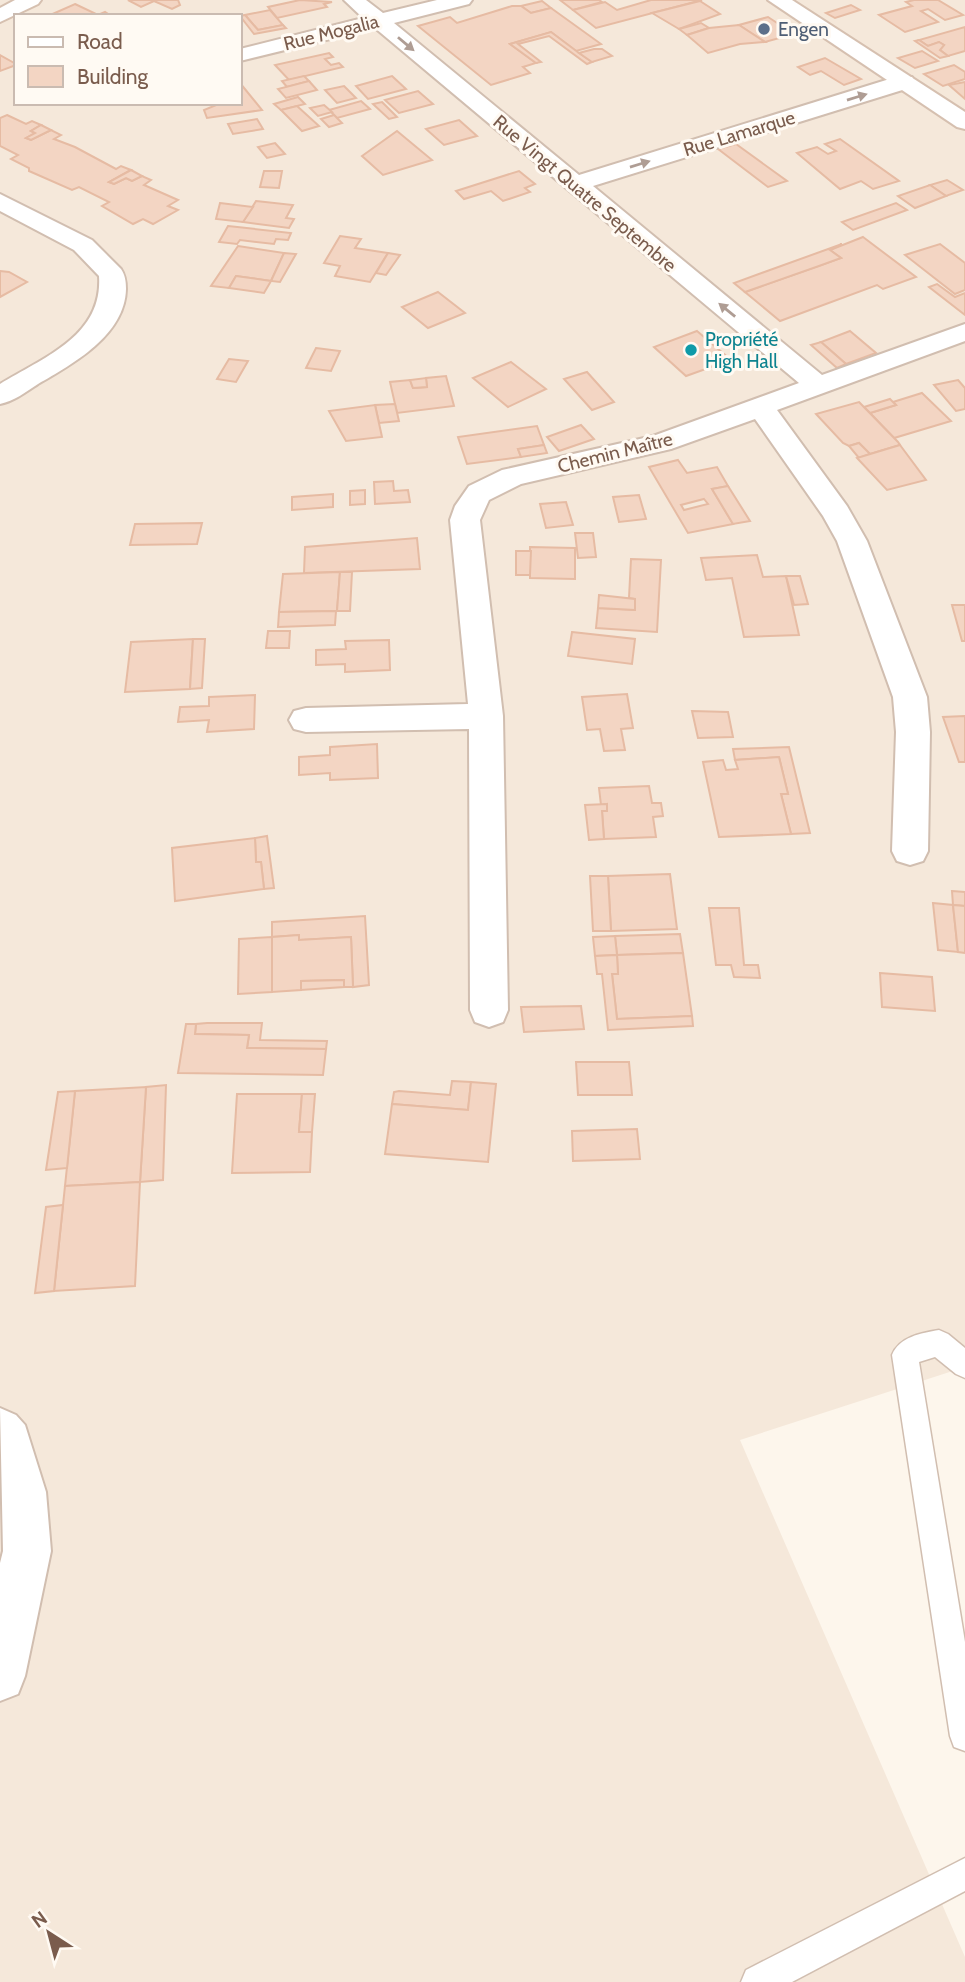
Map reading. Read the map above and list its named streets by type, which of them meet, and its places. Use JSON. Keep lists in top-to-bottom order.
{
  "streets": {
    "street": [
      "Rue Mogalia",
      "Rue Lamarque",
      "Rue Vingt Quatre Septembre",
      "Chemin Maître"
    ]
  },
  "crossings": [
    ["Rue Mogalia", "Rue Vingt Quatre Septembre"],
    ["Rue Lamarque", "Rue Vingt Quatre Septembre"],
    ["Rue Vingt Quatre Septembre", "Chemin Maître"]
  ],
  "one_way": ["Rue Lamarque"],
  "places": ["Engen", "Propriété High Hall"],
  "legend": ["Road", "Building"],
  "north": "top left"
}
